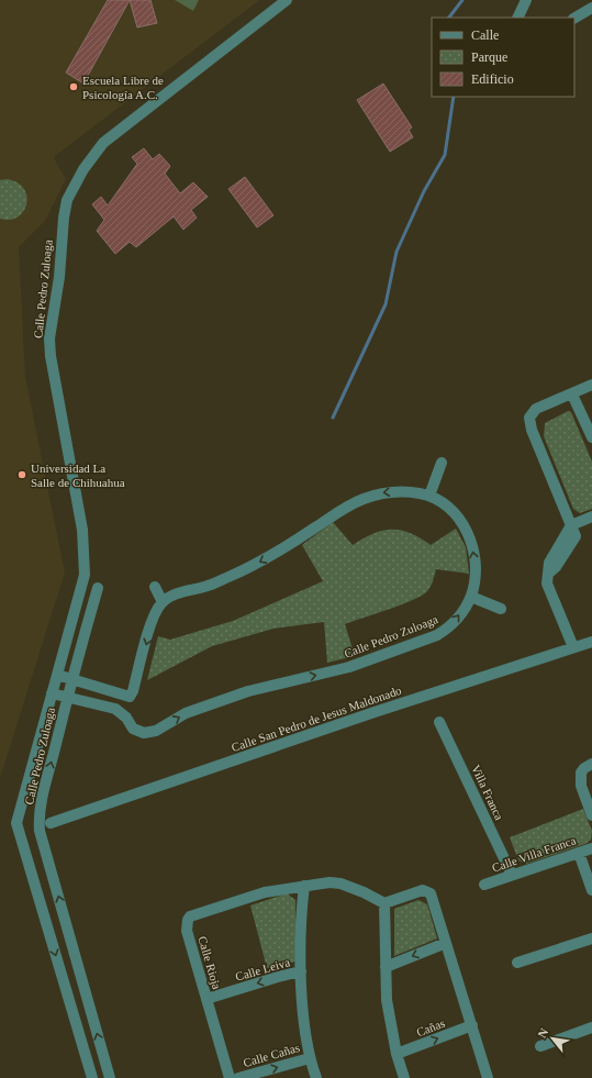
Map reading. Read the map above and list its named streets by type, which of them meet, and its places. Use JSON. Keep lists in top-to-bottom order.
{
  "streets": {
    "street": [
      "Calle Pedro Zuloaga",
      "Calle San Pedro de Jesus Maldonado",
      "Villa Franca",
      "Calle Villa Franca",
      "Calle Rioja",
      "Calle Leiva",
      "Cañas",
      "Calle Cañas"
    ]
  },
  "crossings": [
    ["Villa Franca", "Calle Villa Franca"],
    ["Calle Rioja", "Calle Leiva"]
  ],
  "one_way": ["Calle Leiva", "Calle Cañas"],
  "places": ["Escuela Libre de Psicología A.C.", "Universidad La Salle de Chihuahua"],
  "legend": ["Calle", "Parque", "Edificio"],
  "north": "top left"
}
